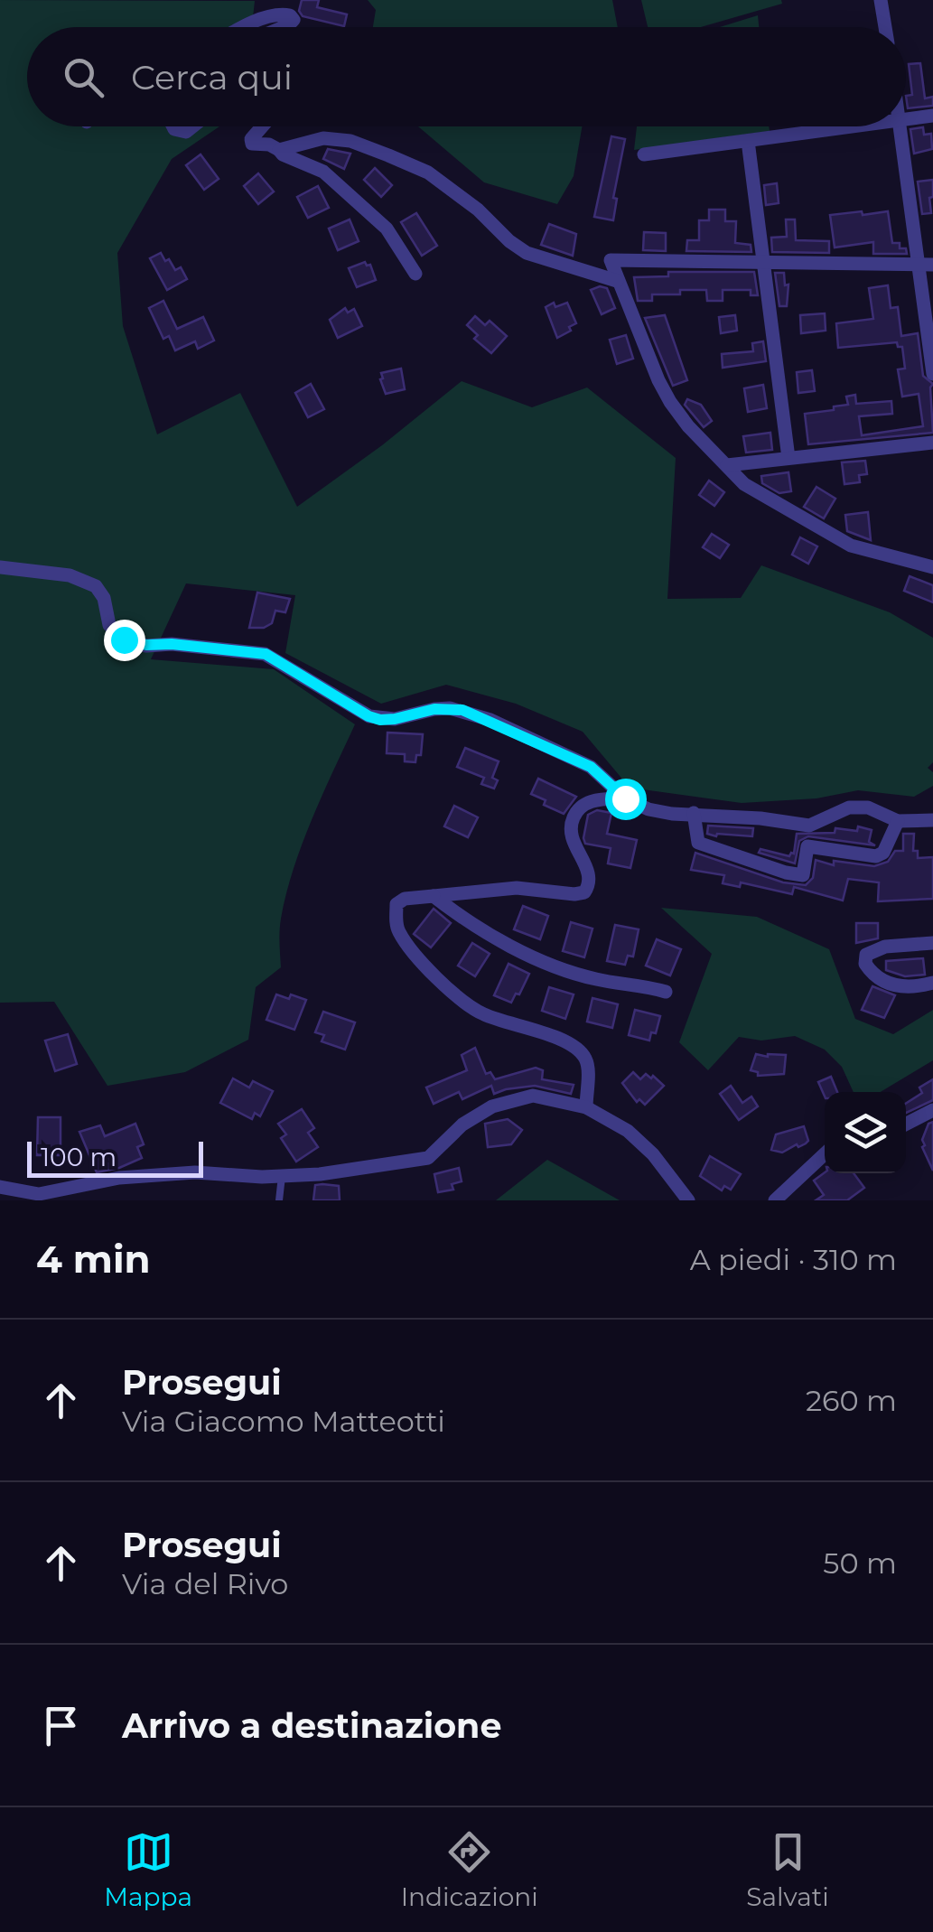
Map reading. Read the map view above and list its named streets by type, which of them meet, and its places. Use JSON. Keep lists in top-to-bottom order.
{
  "scale_bar": "100 m",
  "page": {
    "search": "Cerca qui",
    "scale": "100 m",
    "heading": ["4 min", "A piedi · 310 m"],
    "list": [
      ["Prosegui", "Via Giacomo Matteotti", "260 m"],
      ["Prosegui", "Via del Rivo", "50 m"],
      "Arrivo a destinazione"
    ],
    "nav": ["Mappa", "Indicazioni", "Salvati"]
  }
}
